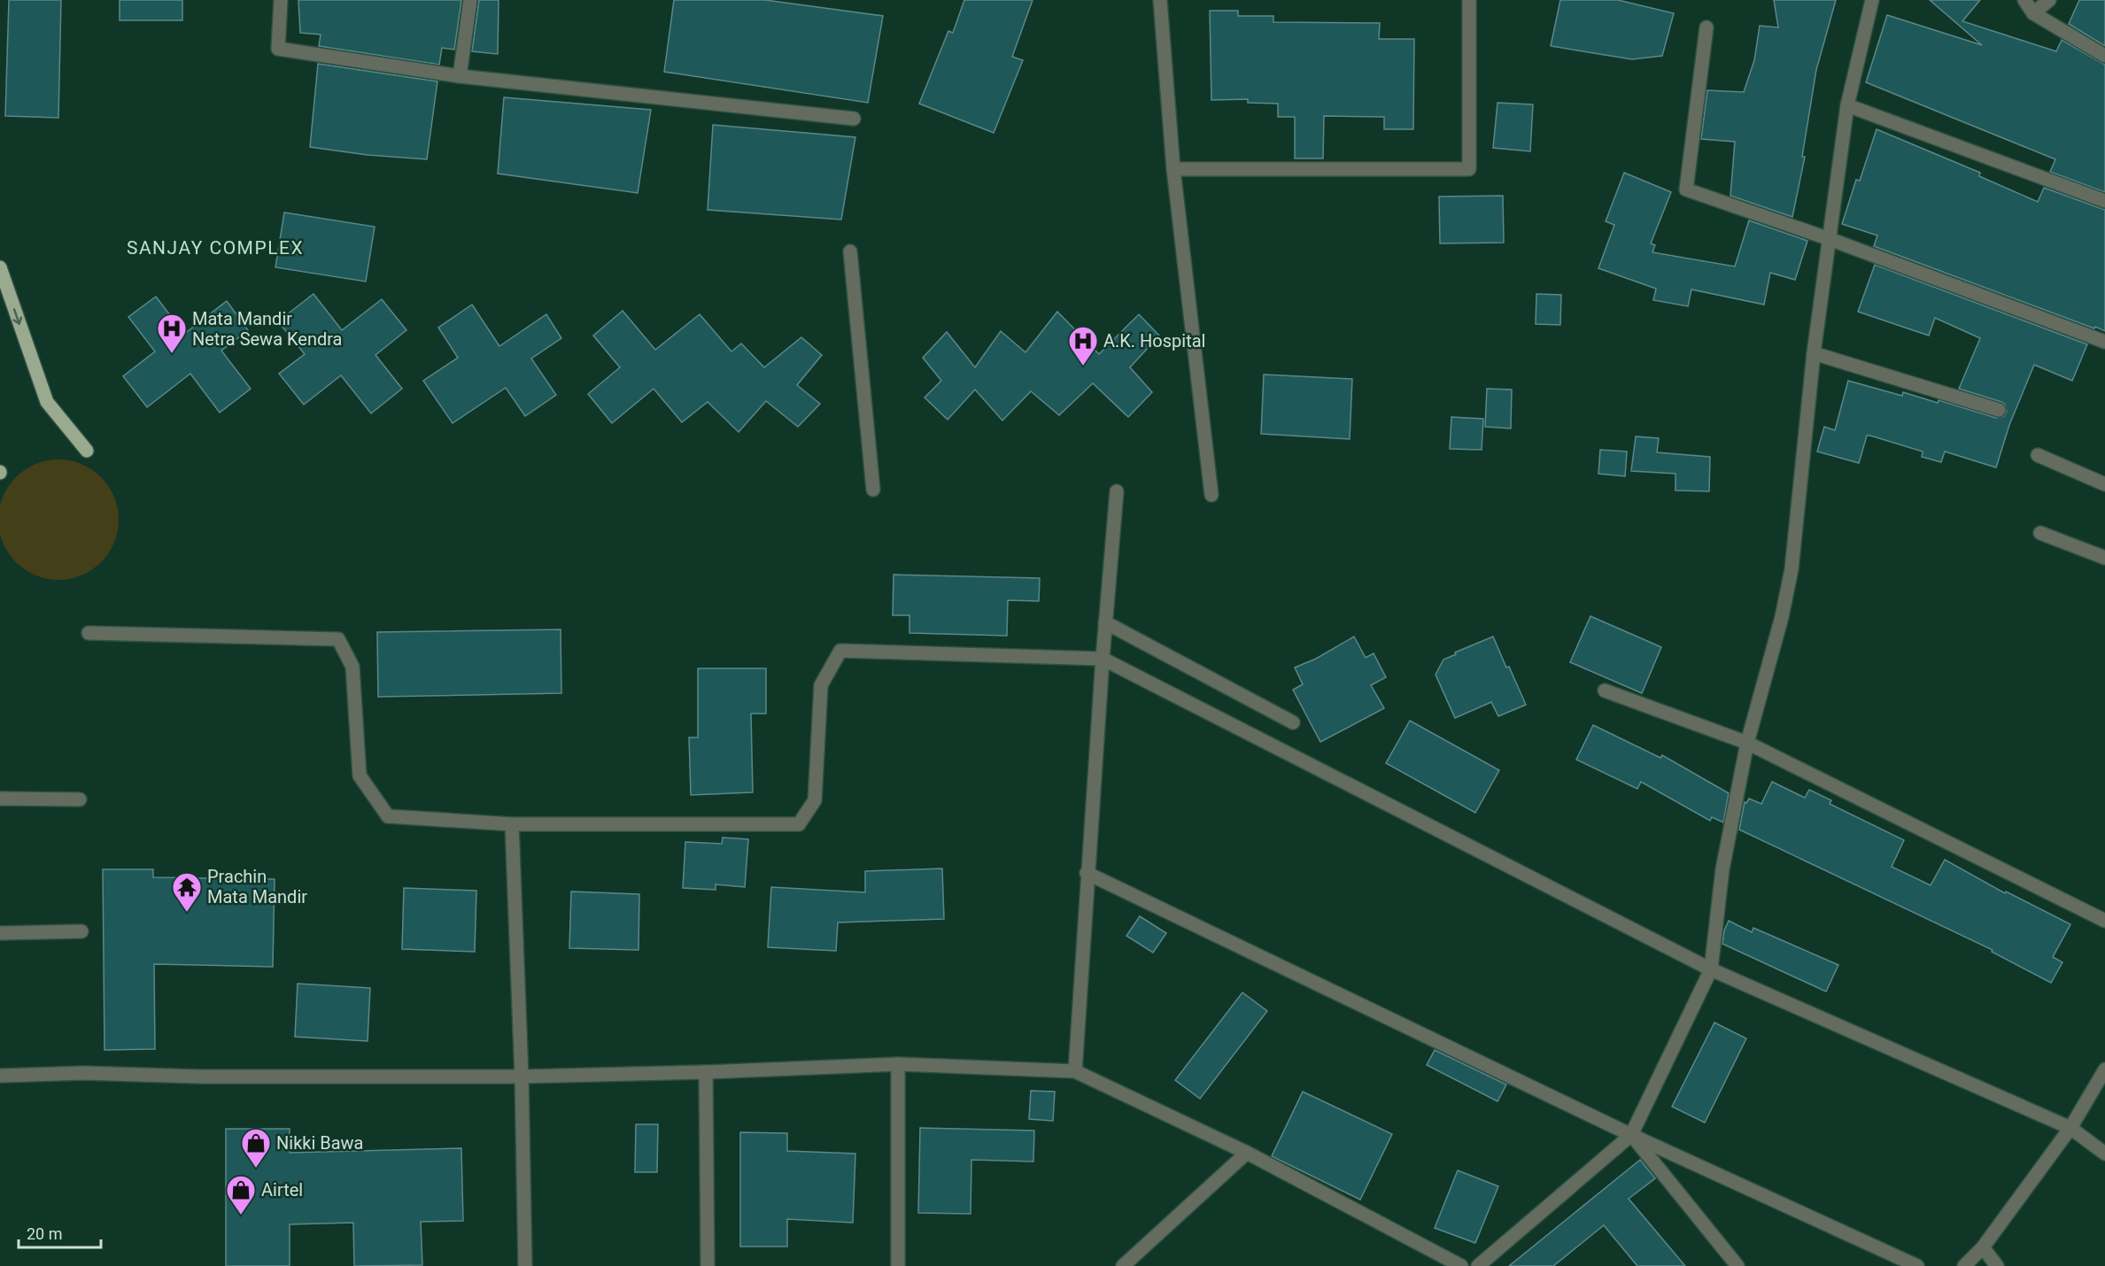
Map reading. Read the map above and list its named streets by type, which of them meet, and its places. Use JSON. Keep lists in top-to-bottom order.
{
  "districts": ["SANJAY COMPLEX"],
  "places": {
    "hospital": ["Mata Mandir Netra Sewa Kendra", "A.K. Hospital"],
    "temple": ["Prachin Mata Mandir"],
    "shop": ["Nikki Bawa", "Airtel"]
  },
  "scale_bar": "20 m"
}
